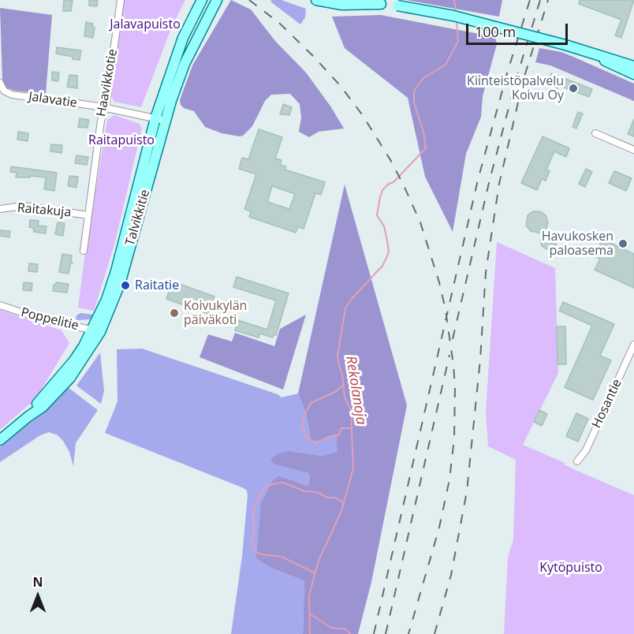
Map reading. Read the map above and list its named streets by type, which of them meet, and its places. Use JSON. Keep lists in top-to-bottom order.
{
  "streets": {
    "main road": ["Talvikkitie"],
    "street": [
      "Haavikkotie",
      "Jalavatie",
      "Raitakuja",
      "Poppelitie",
      "Hosantie"
    ]
  },
  "crossings": [
    ["Haavikkotie", "Jalavatie"],
    ["Haavikkotie", "Raitakuja"],
    ["Jalavatie", "Talvikkitie"],
    ["Talvikkitie", "Poppelitie"]
  ],
  "water": ["Rekolanoja"],
  "parks": ["Jalavapuisto", "Raitapuisto", "Kytöpuisto"],
  "places": [
    "Kiinteistöpalvelu Koivu Oy",
    "Havukosken paloasema",
    "Raitatie",
    "Koivukylän päiväkoti"
  ],
  "scale_bar": "100 m",
  "north": "top"
}
